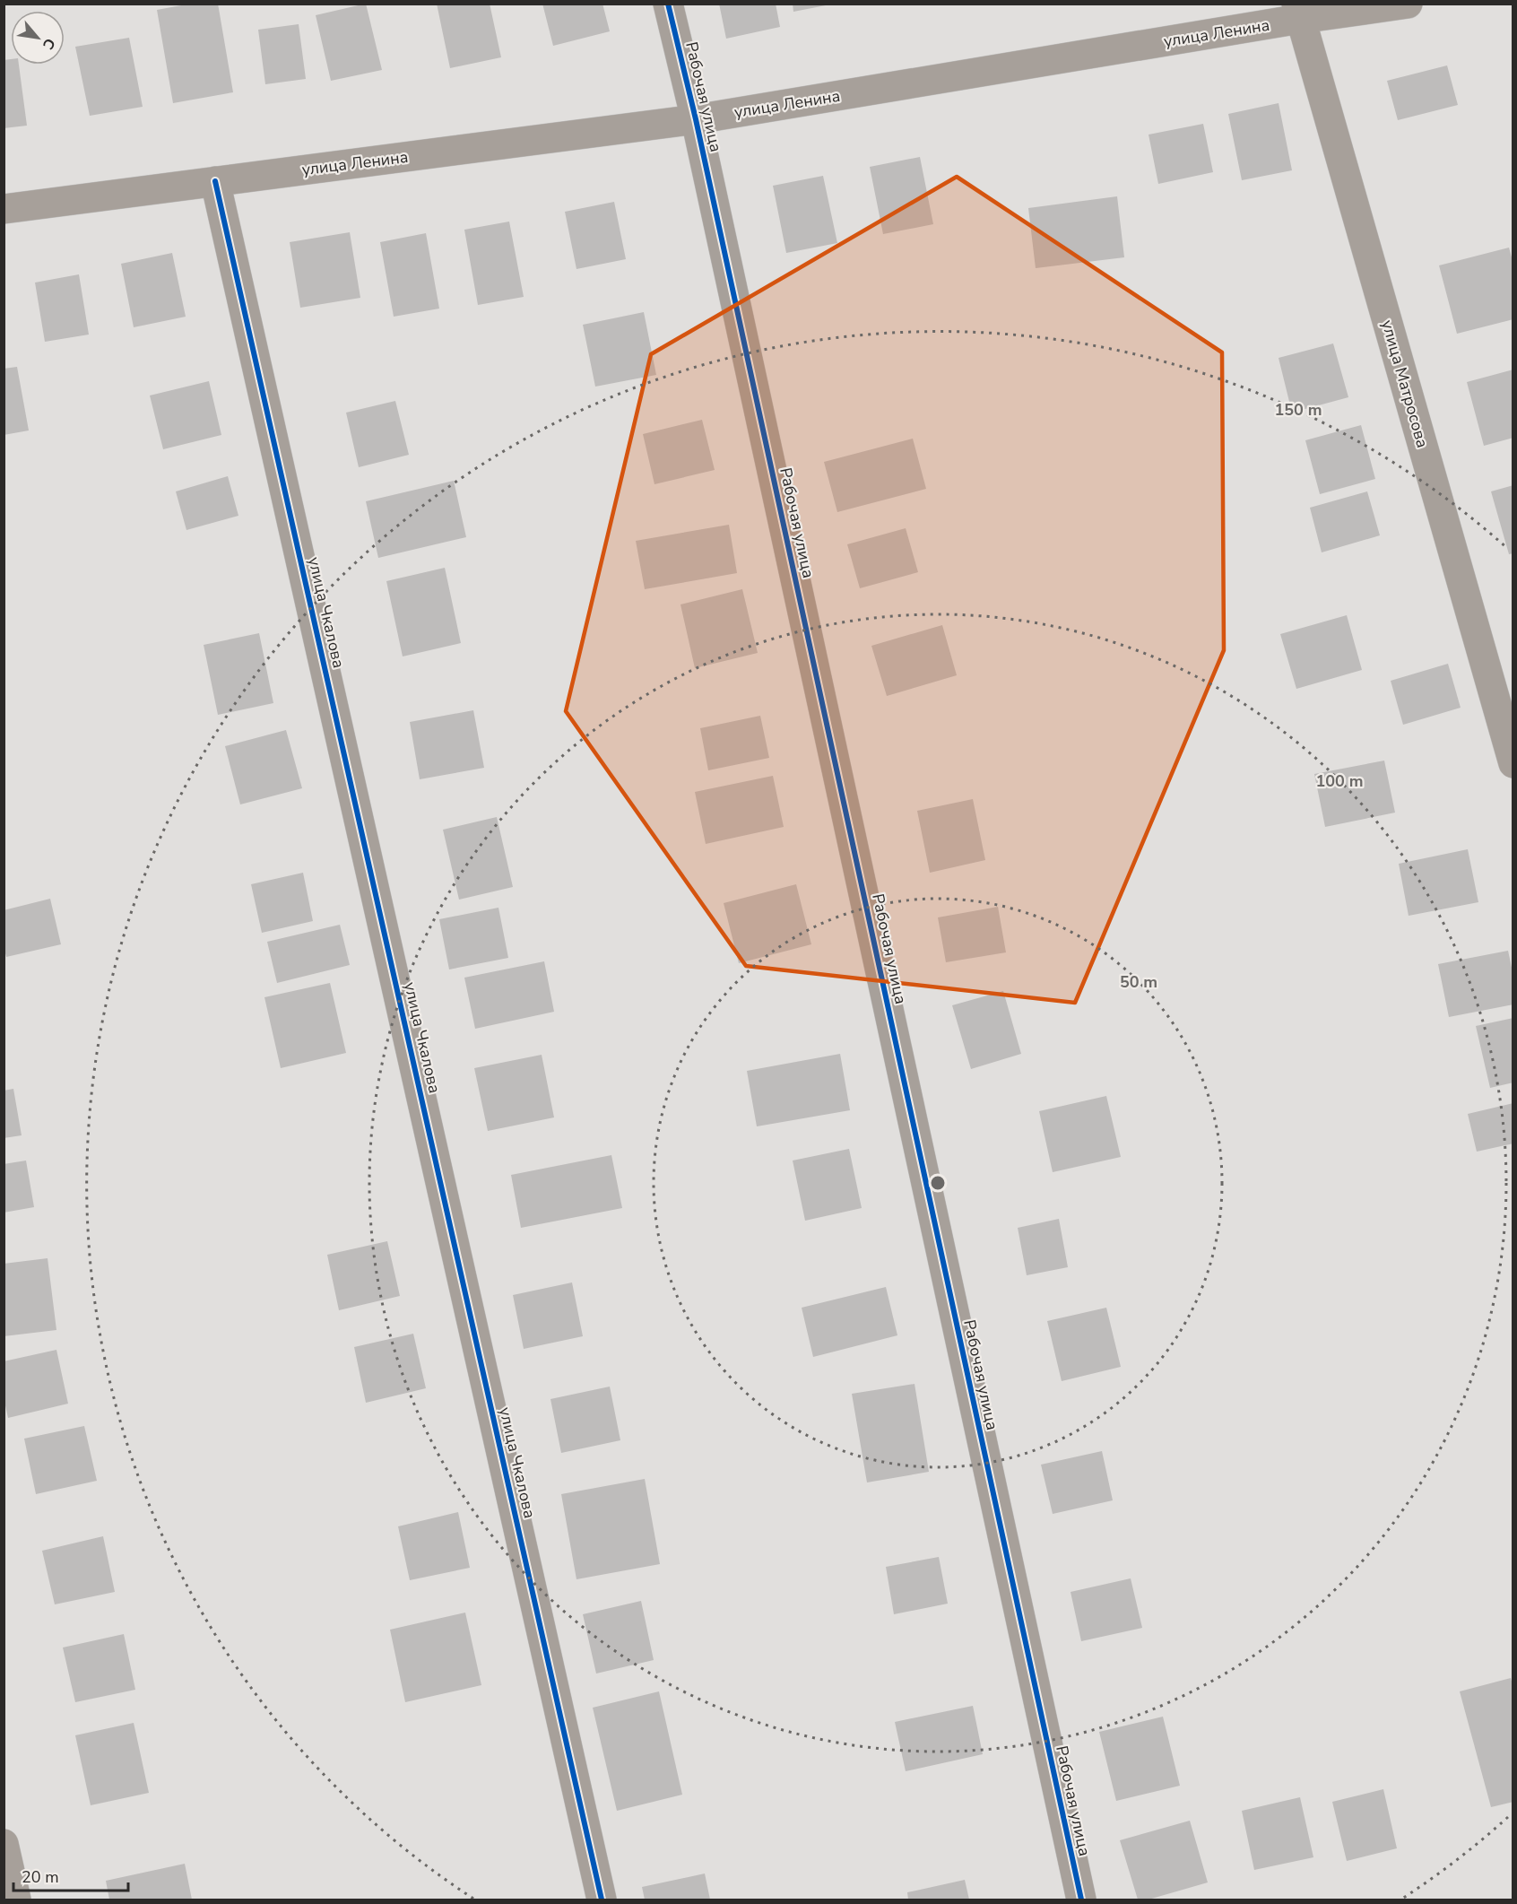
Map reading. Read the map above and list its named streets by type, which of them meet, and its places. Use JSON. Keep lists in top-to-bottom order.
{
  "streets": {
    "street": [
      "улица Ленина",
      "Рабочая улица",
      "улица Матросова",
      "улица Чкалова"
    ]
  },
  "crossings": [
    ["улица Ленина", "Рабочая улица"],
    ["улица Ленина", "улица Матросова"],
    ["улица Ленина", "улица Чкалова"]
  ],
  "scale_bar": "20 m",
  "north": "bottom right",
  "rings": ["150 m", "100 m", "50 m"]
}
